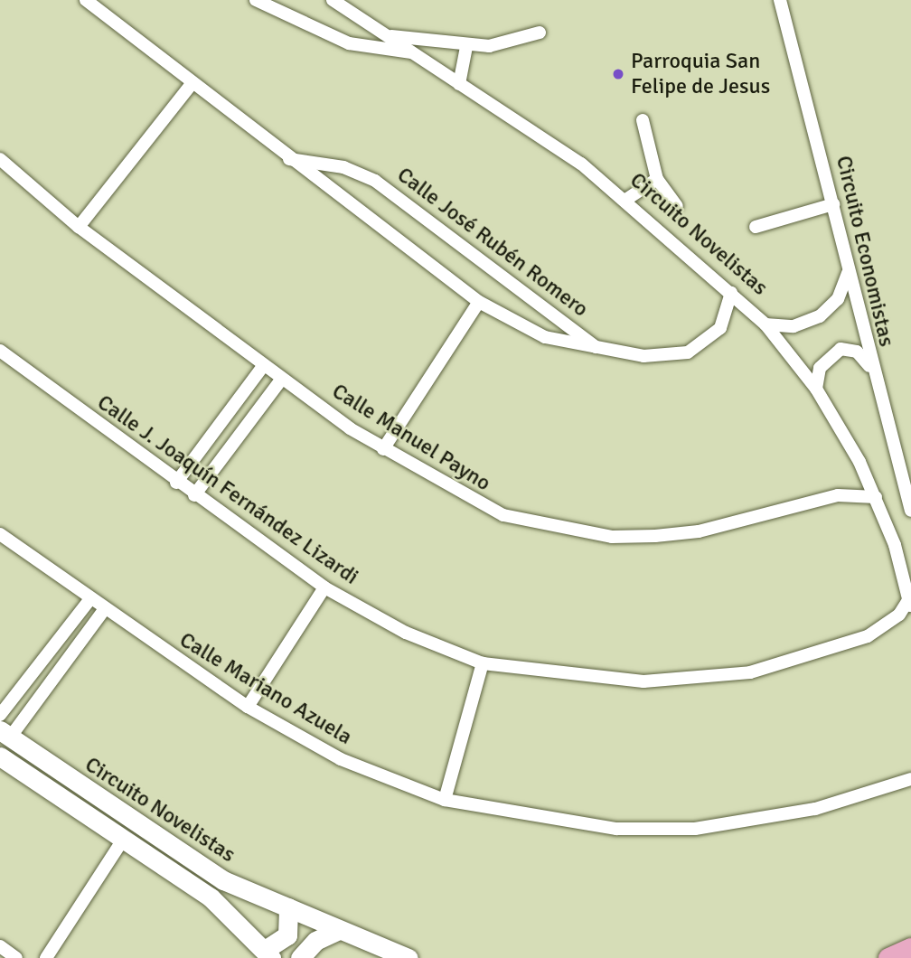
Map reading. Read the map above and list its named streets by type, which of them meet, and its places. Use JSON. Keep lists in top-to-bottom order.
{
  "streets": {
    "main road": ["Circuito Novelistas"],
    "street": [
      "Calle José Rubén Romero",
      "Circuito Economistas",
      "Calle Manuel Payno",
      "Calle J. Joaquín Fernández Lizardi",
      "Calle Mariano Azuela"
    ]
  },
  "crossings": [
    ["Circuito Novelistas", "Calle José Rubén Romero"],
    ["Circuito Novelistas", "Calle Manuel Payno"],
    ["Circuito Novelistas", "Calle J. Joaquín Fernández Lizardi"]
  ],
  "places": ["Parroquia San Felipe de Jesus"]
}
